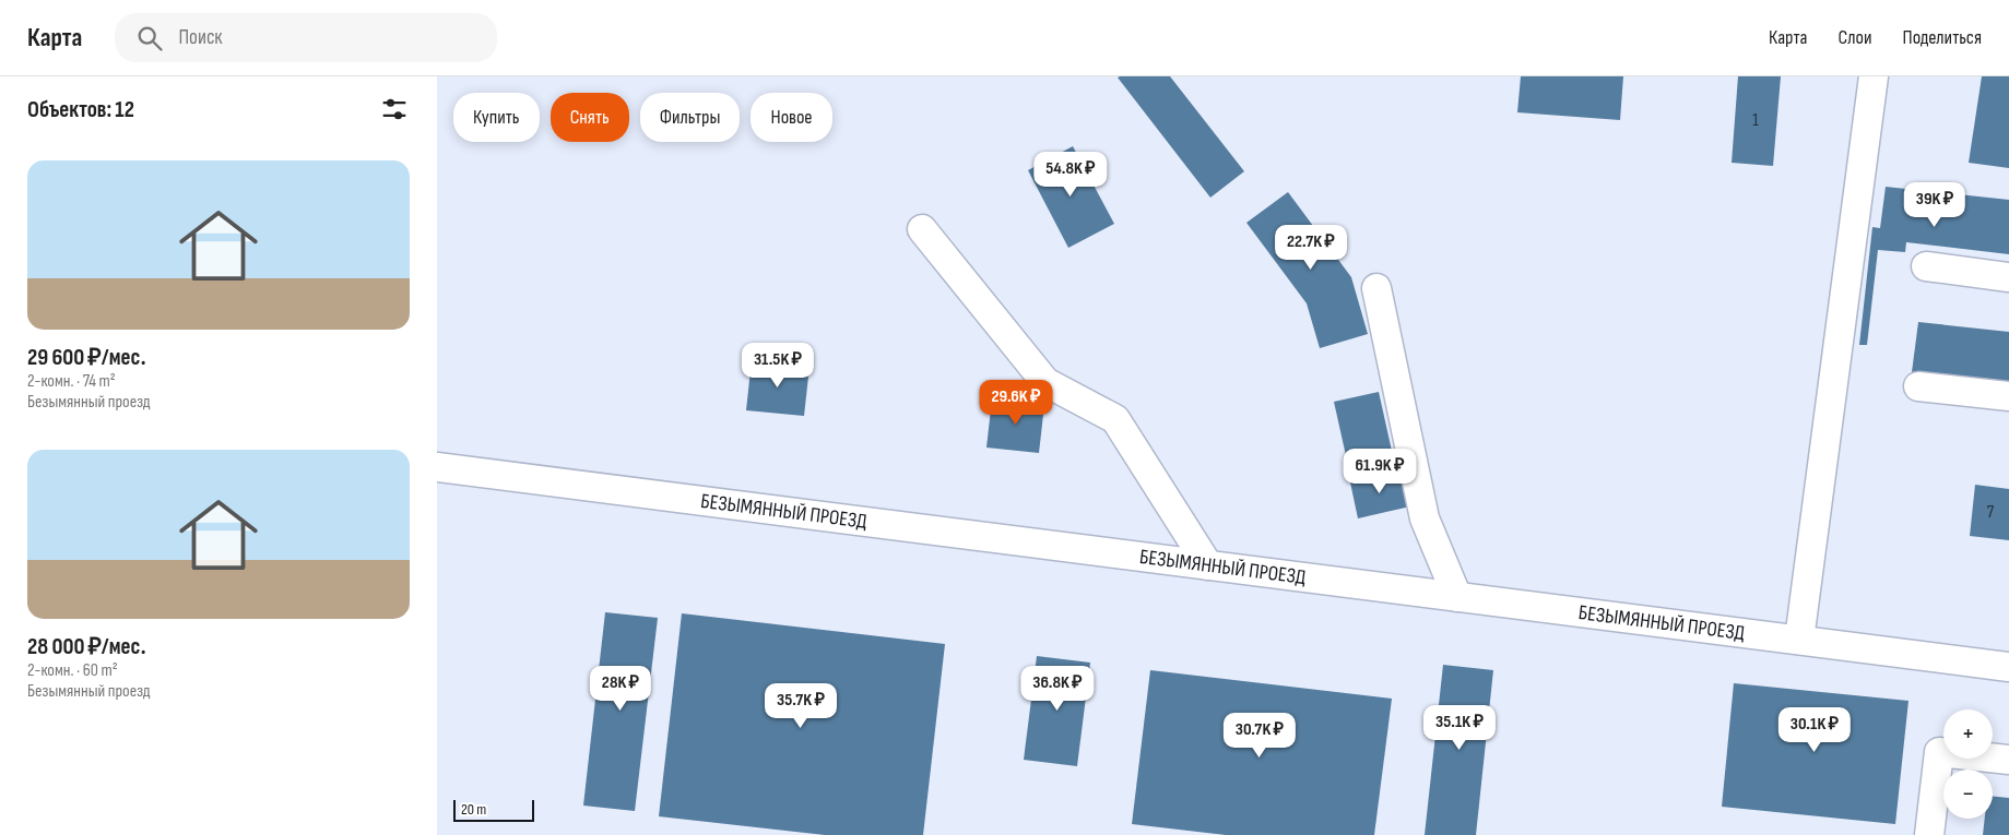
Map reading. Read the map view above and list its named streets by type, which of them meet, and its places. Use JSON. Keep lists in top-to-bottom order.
{
  "streets": {
    "street": ["БЕЗЫМЯННЫЙ ПРОЕЗД"]
  },
  "house_numbers": ["1", "7"],
  "scale_bar": "20 m",
  "page": {
    "header": "Карта",
    "search": "Поиск",
    "nav": ["Карта", "Слои", "Поделиться"],
    "heading": "Объектов: 12",
    "chip": [
      "Купить",
      "Снять",
      "Фильтры",
      "Новое"
    ],
    "list": [
      {
        "name": "29 600 ₽/мес.",
        "note": "2-комн. · 74 m² · Безымянный проезд"
      },
      {
        "name": "28 000 ₽/мес.",
        "note": "2-комн. · 60 m² · Безымянный проезд"
      }
    ],
    "price": [
      "54.8K ₽",
      "39K ₽",
      "22.7K ₽",
      "31.5K ₽",
      "29.6K ₽",
      "61.9K ₽",
      "28K ₽",
      "36.8K ₽",
      "35.7K ₽",
      "35.1K ₽",
      "30.1K ₽",
      "30.7K ₽"
    ],
    "map_buttons": ["+", "−"],
    "scale": "20 m"
  }
}
